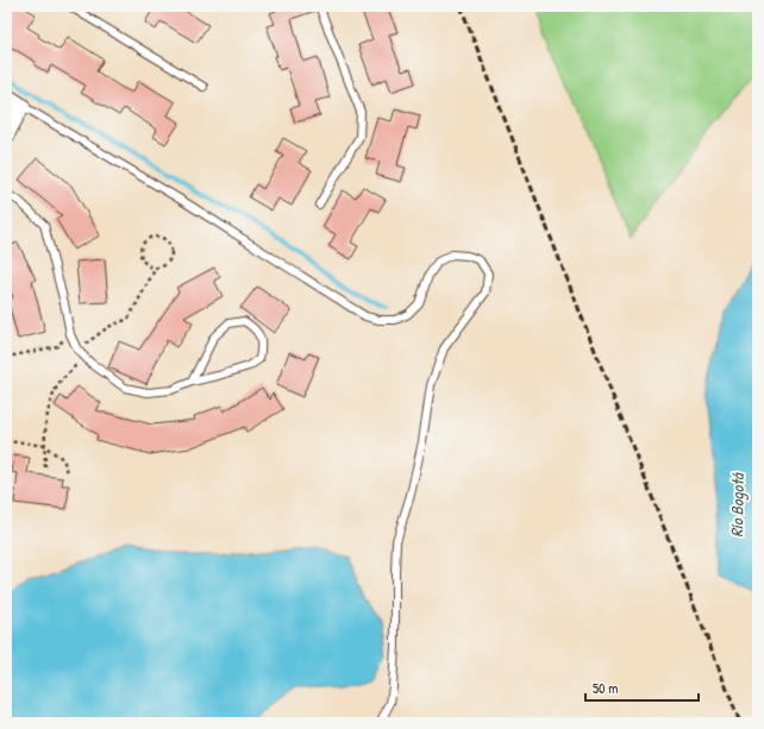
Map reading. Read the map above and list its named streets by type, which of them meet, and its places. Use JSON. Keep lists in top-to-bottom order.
{
  "water": ["Río Bogotá"],
  "scale_bar": "50 m"
}
